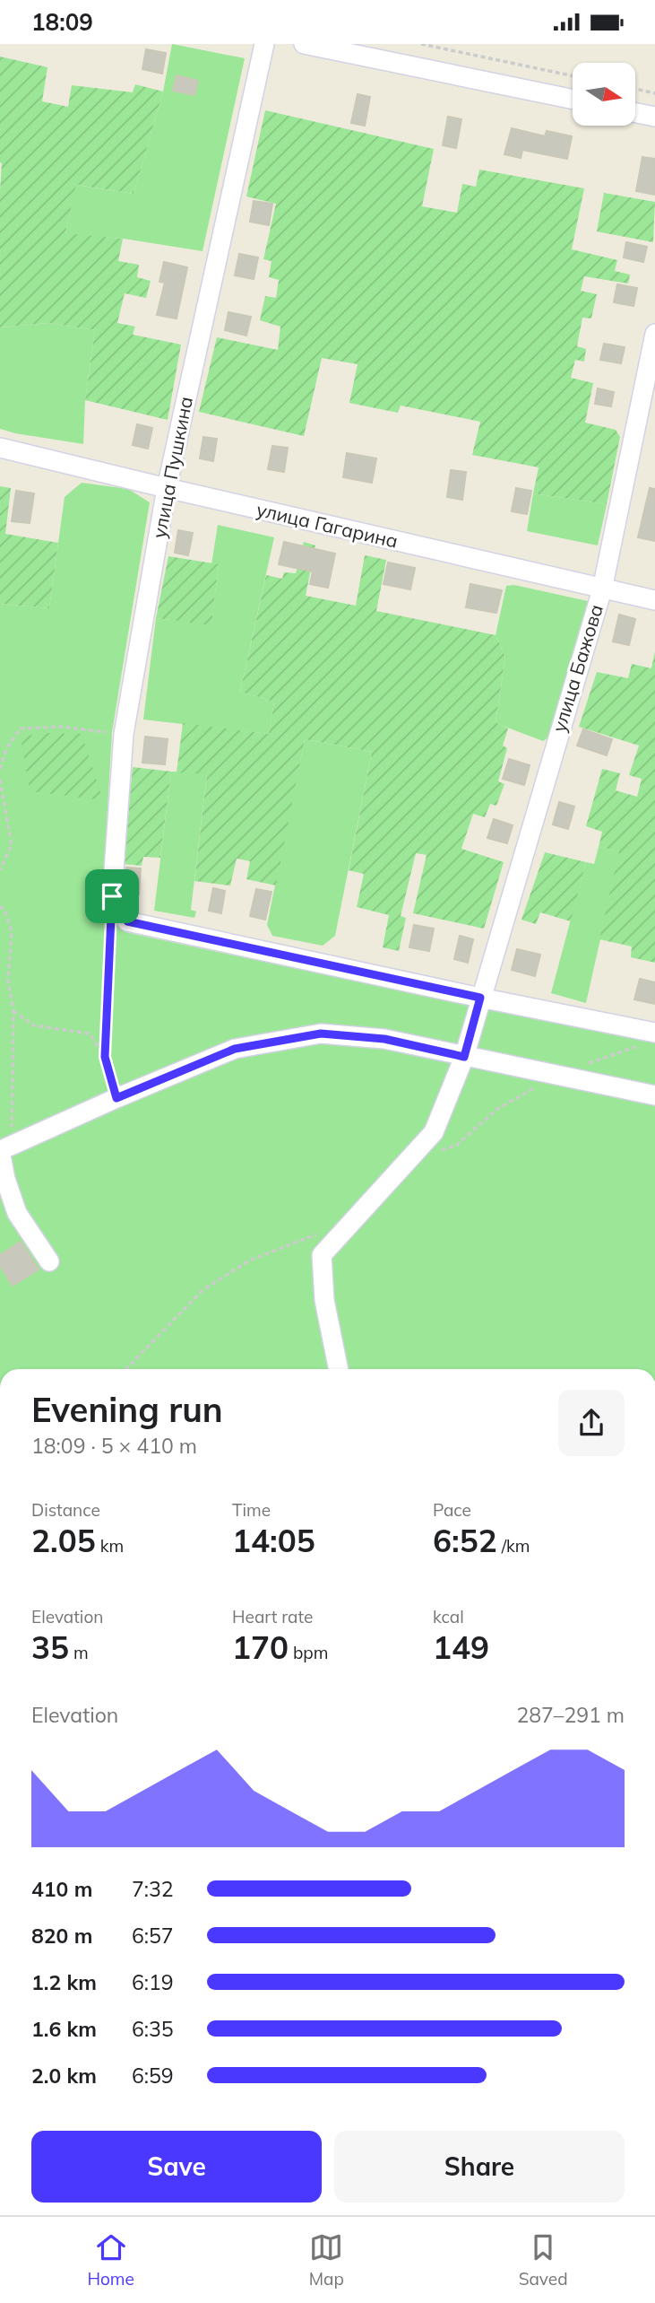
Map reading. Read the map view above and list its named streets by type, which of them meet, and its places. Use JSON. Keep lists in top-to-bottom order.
{
  "streets": {
    "street": ["улица Пушкина", "улица Гагарина", "улица Бажова"]
  },
  "crossings": [
    ["улица Пушкина", "улица Гагарина"],
    ["улица Пушкина", "улица Бажова"],
    ["улица Гагарина", "улица Бажова"]
  ],
  "north": "right",
  "page": {
    "status": "18:09",
    "heading": ["Evening run", "18:09 · 5 × 410 m"],
    "stats": [
      ["Distance", "2.05 km"],
      ["Time", "14:05"],
      ["Pace", "6:52 /km"],
      ["Elevation", "35 m"],
      ["Heart rate", "170 bpm"],
      ["kcal", "149"]
    ],
    "chart": ["Elevation", "287–291 m"],
    "list": [
      {
        "name": "410 m",
        "note": "7:32"
      },
      {
        "name": "820 m",
        "note": "6:57"
      },
      {
        "name": "1.2 km",
        "note": "6:19"
      },
      {
        "name": "1.6 km",
        "note": "6:35"
      },
      {
        "name": "2.0 km",
        "note": "6:59"
      }
    ],
    "buttons": ["Save", "Share"],
    "tabs": ["Home", "Map", "Saved"]
  }
}
